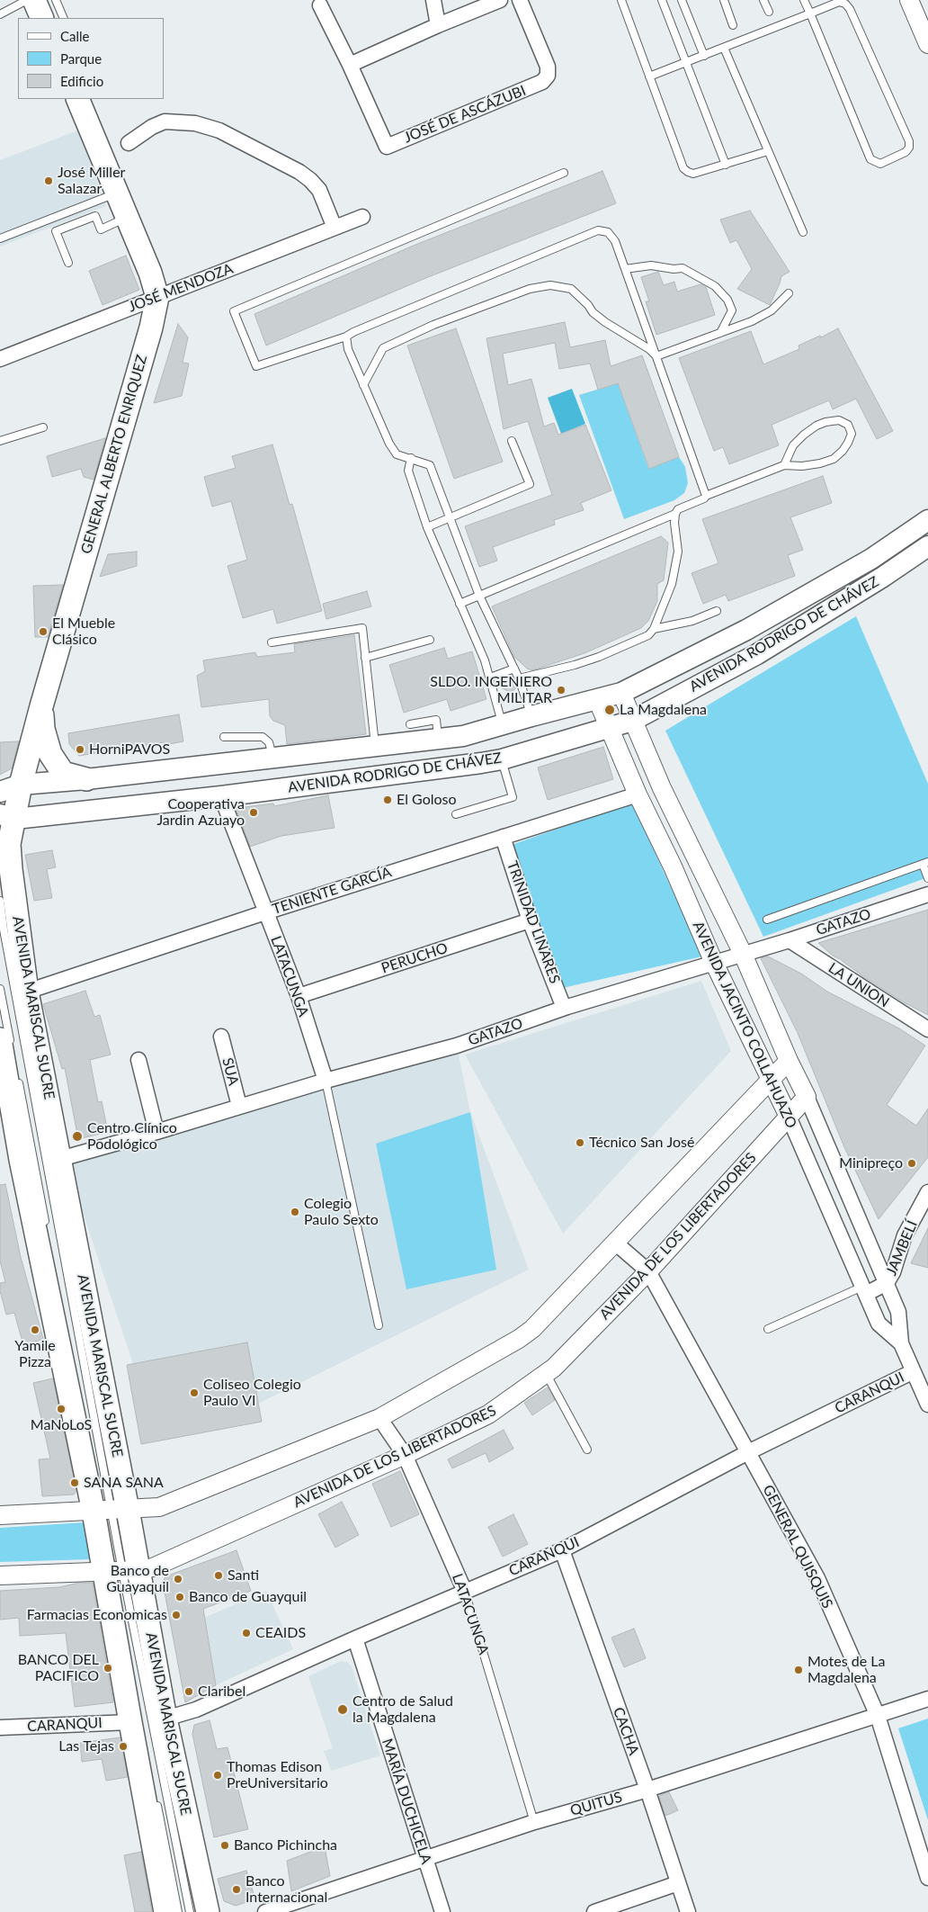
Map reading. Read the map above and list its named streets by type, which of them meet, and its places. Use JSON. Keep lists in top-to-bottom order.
{
  "streets": {
    "main road": ["GENERAL ALBERTO ENRIQUEZ", "AVENIDA RODRIGO DE CHÁVEZ", "AVENIDA MARISCAL SUCRE"],
    "street": [
      "JOSÉ DE ASCÁZUBI",
      "JOSÉ MENDOZA",
      "TENIENTE GARCÍA",
      "TRINIDAD LINARES",
      "GATAZO",
      "PERUCHO",
      "LATACUNGA",
      "LA UNION",
      "AVENIDA JACINTO COLLAHUAZO",
      "SUA",
      "AVENIDA DE LOS LIBERTADORES",
      "JAMBELÍ",
      "CARANQUI",
      "GENERAL QUISQUIS",
      "CACHA",
      "MARÍA DUCHICELA",
      "QUITUS"
    ]
  },
  "crossings": [
    ["JOSÉ MENDOZA", "GENERAL ALBERTO ENRIQUEZ"],
    ["GENERAL ALBERTO ENRIQUEZ", "AVENIDA RODRIGO DE CHÁVEZ"],
    ["GENERAL ALBERTO ENRIQUEZ", "AVENIDA MARISCAL SUCRE"],
    ["AVENIDA RODRIGO DE CHÁVEZ", "LATACUNGA"],
    ["AVENIDA RODRIGO DE CHÁVEZ", "AVENIDA MARISCAL SUCRE"],
    ["AVENIDA RODRIGO DE CHÁVEZ", "AVENIDA JACINTO COLLAHUAZO"],
    ["TENIENTE GARCÍA", "TRINIDAD LINARES"],
    ["TENIENTE GARCÍA", "LATACUNGA"],
    ["TENIENTE GARCÍA", "AVENIDA MARISCAL SUCRE"],
    ["TENIENTE GARCÍA", "AVENIDA JACINTO COLLAHUAZO"],
    ["TRINIDAD LINARES", "GATAZO"],
    ["TRINIDAD LINARES", "PERUCHO"],
    ["GATAZO", "LATACUNGA"],
    ["GATAZO", "LA UNION"],
    ["GATAZO", "AVENIDA MARISCAL SUCRE"],
    ["GATAZO", "AVENIDA JACINTO COLLAHUAZO"],
    ["GATAZO", "SUA"],
    ["PERUCHO", "LATACUNGA"],
    ["LATACUNGA", "AVENIDA DE LOS LIBERTADORES"],
    ["LATACUNGA", "CARANQUI"],
    ["LATACUNGA", "QUITUS"],
    ["AVENIDA MARISCAL SUCRE", "AVENIDA DE LOS LIBERTADORES"],
    ["AVENIDA MARISCAL SUCRE", "CARANQUI"],
    ["AVENIDA JACINTO COLLAHUAZO", "AVENIDA DE LOS LIBERTADORES"],
    ["AVENIDA JACINTO COLLAHUAZO", "JAMBELÍ"],
    ["AVENIDA JACINTO COLLAHUAZO", "CARANQUI"],
    ["AVENIDA DE LOS LIBERTADORES", "GENERAL QUISQUIS"],
    ["CARANQUI", "GENERAL QUISQUIS"],
    ["CARANQUI", "CACHA"],
    ["CARANQUI", "MARÍA DUCHICELA"],
    ["GENERAL QUISQUIS", "QUITUS"],
    ["CACHA", "QUITUS"],
    ["MARÍA DUCHICELA", "QUITUS"]
  ],
  "places": [
    "José Miller Salazar",
    "El Mueble Clásico",
    "SLDO. INGENIERO MILITAR",
    "La Magdalena",
    "HorniPAVOS",
    "El Goloso",
    "Cooperativa Jardin Azuayo",
    "Centro Clínico Podológico",
    "Técnico San José",
    "Minipreço",
    "Colegio Paulo Sexto",
    "Yamile Pizza",
    "Coliseo Colegio Paulo VI",
    "MaNoLoS",
    "SANA SANA",
    "Santi",
    "Banco de Guayaquil",
    "Banco de Guayquil",
    "Farmacias Economicas",
    "CEAIDS",
    "BANCO DEL PACIFICO",
    "Motes de La Magdalena",
    "Claribel",
    "Centro de Salud la Magdalena",
    "Las Tejas",
    "Thomas Edison PreUniversitario",
    "Banco Pichincha",
    "Banco Internacional"
  ],
  "legend": ["Calle", "Parque", "Edificio"]
}
